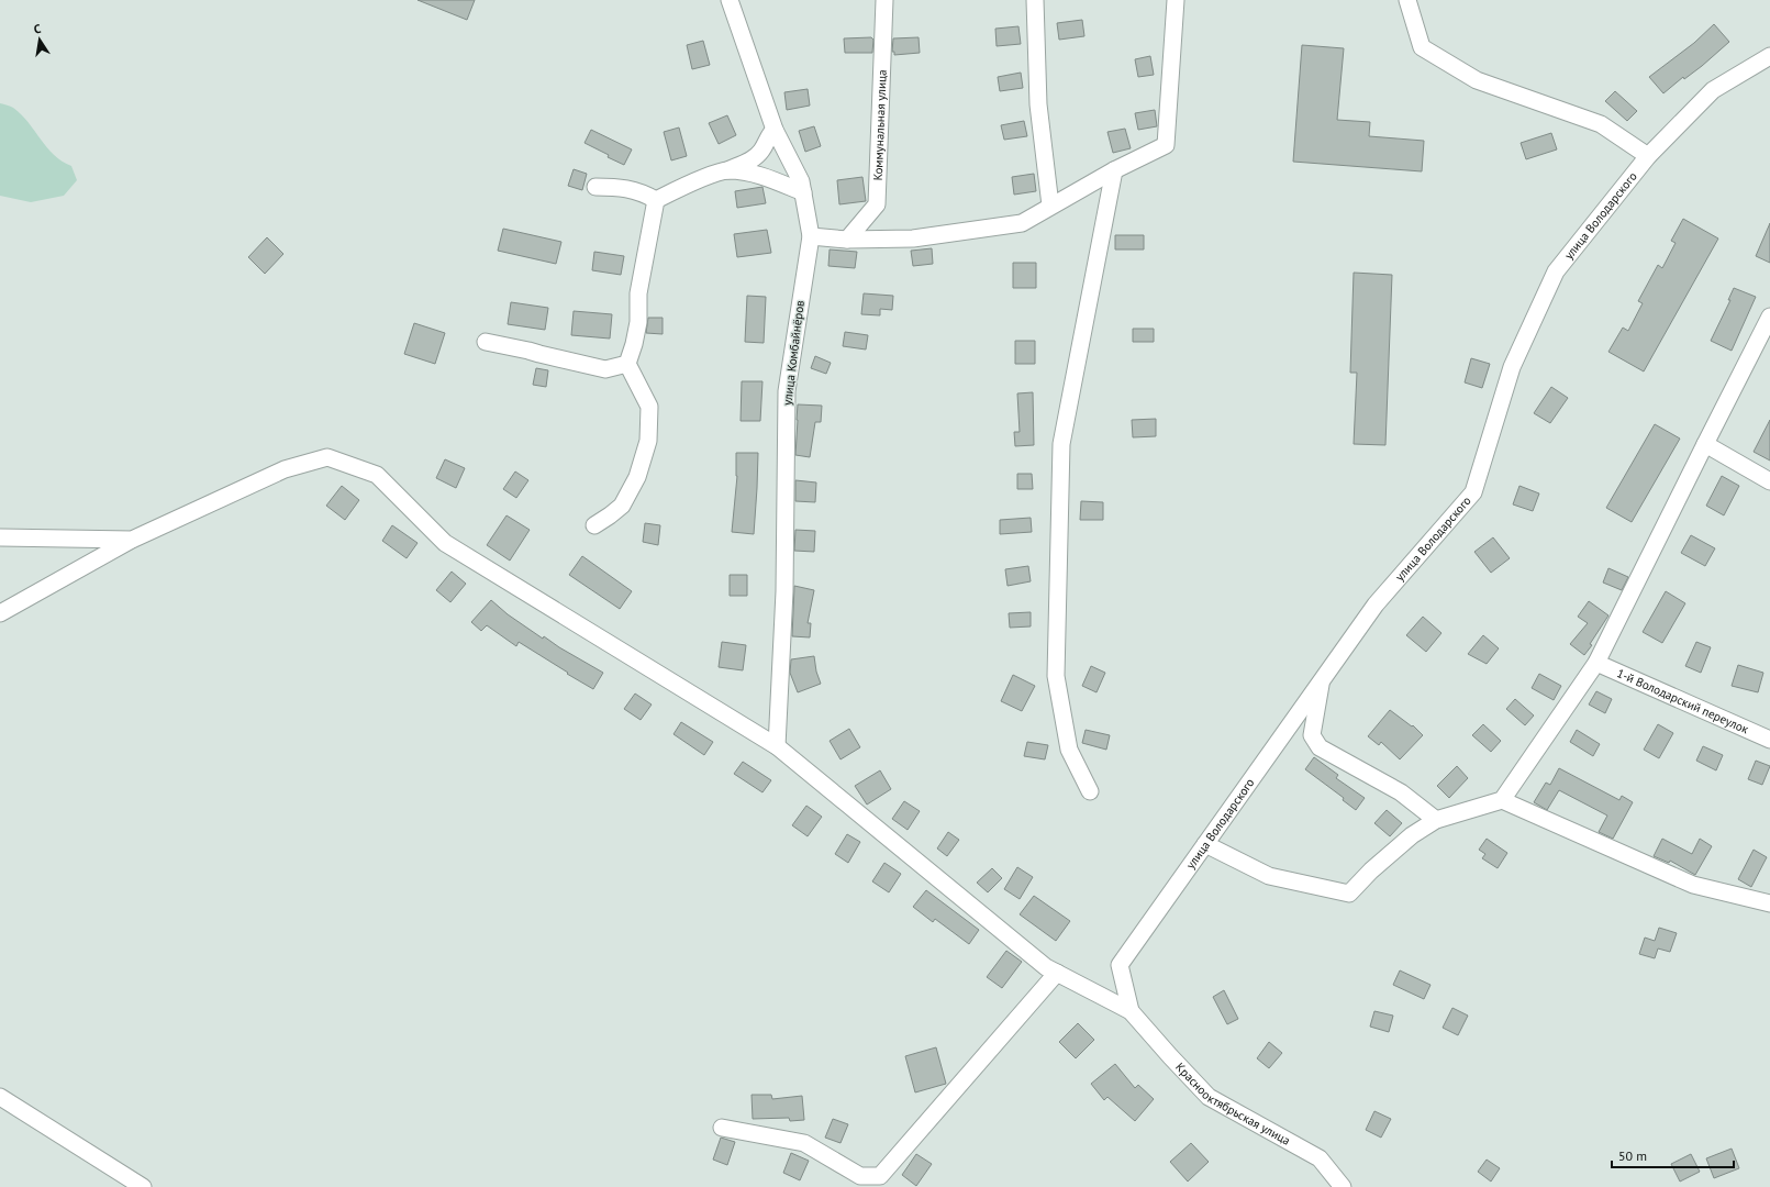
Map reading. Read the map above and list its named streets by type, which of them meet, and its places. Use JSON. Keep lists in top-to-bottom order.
{
  "streets": {
    "street": [
      "Коммунальная улица",
      "улица Володарского",
      "улица Комбайнёров",
      "1-й Володарский переулок",
      "Краснооктябрьская улица"
    ]
  },
  "crossings": [
    ["улица Володарского", "Краснооктябрьская улица"]
  ],
  "scale_bar": "50 m",
  "north": "top"
}
